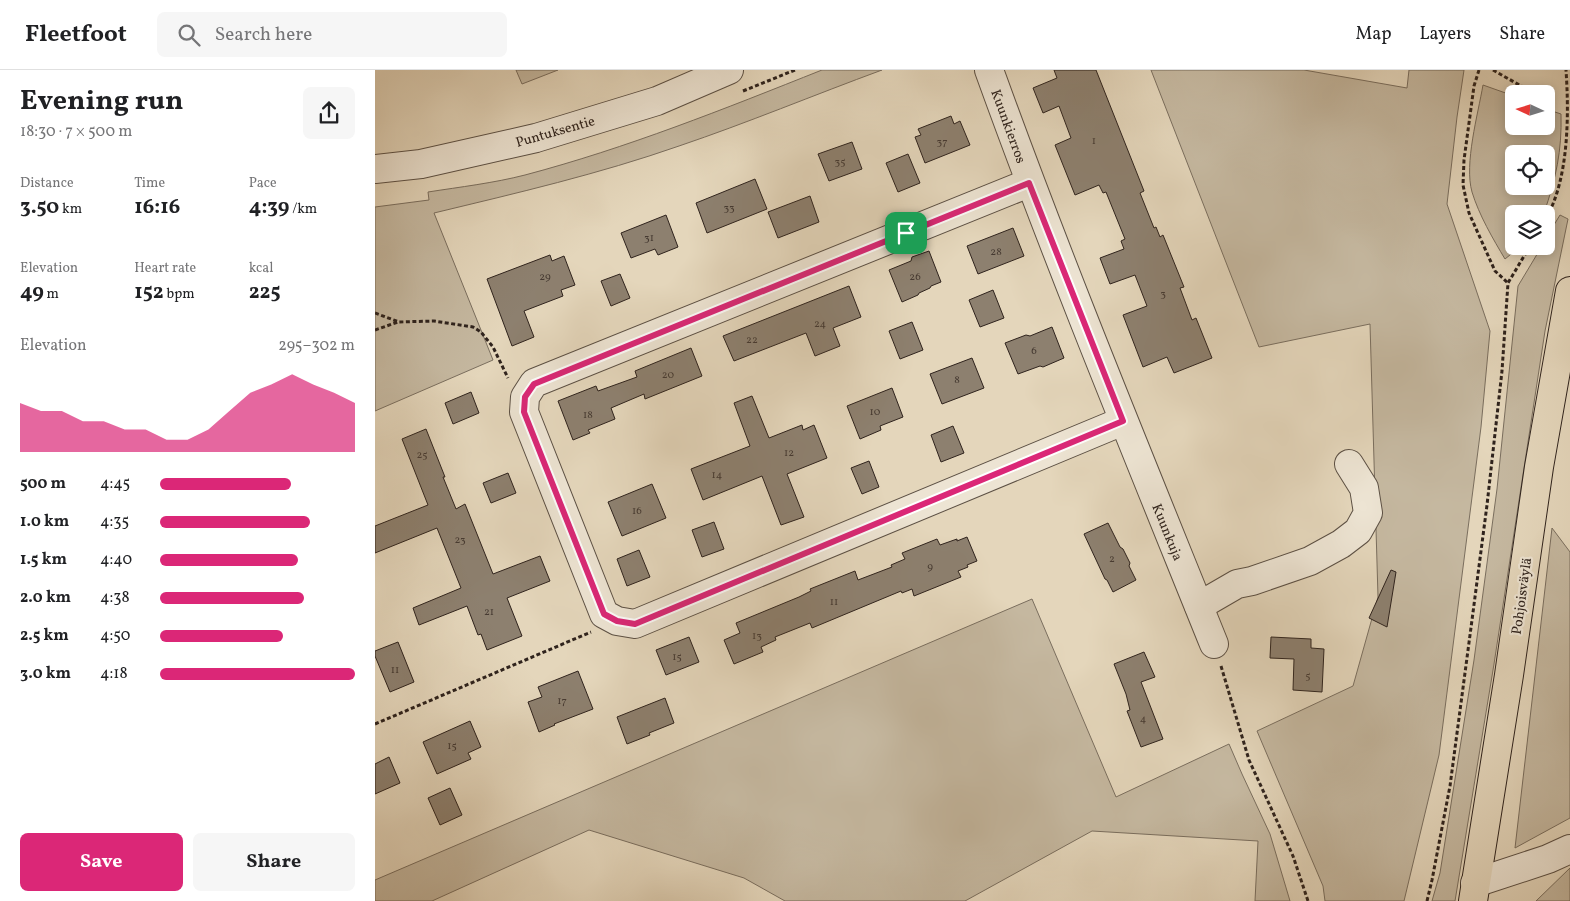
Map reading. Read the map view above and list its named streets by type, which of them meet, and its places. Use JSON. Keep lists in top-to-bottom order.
{
  "streets": {
    "main road": ["Pohjoisväylä"],
    "street": ["Kuunkierros", "Puntuksentie", "Kuunkuja"]
  },
  "crossings": [
    ["Kuunkierros", "Kuunkuja"]
  ],
  "house_numbers": [
    "1",
    "37",
    "35",
    "33",
    "31",
    "28",
    "29",
    "26",
    "3",
    "24",
    "22",
    "6",
    "20",
    "8",
    "10",
    "18",
    "12",
    "25",
    "14",
    "16",
    "23",
    "2",
    "9",
    "11",
    "21",
    "13",
    "15",
    "11",
    "5",
    "17",
    "4",
    "15"
  ],
  "north": "left",
  "page": {
    "header": "Fleetfoot",
    "search": "Search here",
    "nav": ["Map", "Layers", "Share"],
    "heading": ["Evening run", "18:30 · 7 × 500 m"],
    "stats": [
      ["Distance", "3.50 km"],
      ["Time", "16:16"],
      ["Pace", "4:39 /km"],
      ["Elevation", "49 m"],
      ["Heart rate", "152 bpm"],
      ["kcal", "225"]
    ],
    "chart": ["Elevation", "295–302 m"],
    "list": [
      {
        "name": "500 m",
        "note": "4:45"
      },
      {
        "name": "1.0 km",
        "note": "4:35"
      },
      {
        "name": "1.5 km",
        "note": "4:40"
      },
      {
        "name": "2.0 km",
        "note": "4:38"
      },
      {
        "name": "2.5 km",
        "note": "4:50"
      },
      {
        "name": "3.0 km",
        "note": "4:18"
      }
    ],
    "buttons": ["Save", "Share"]
  }
}
